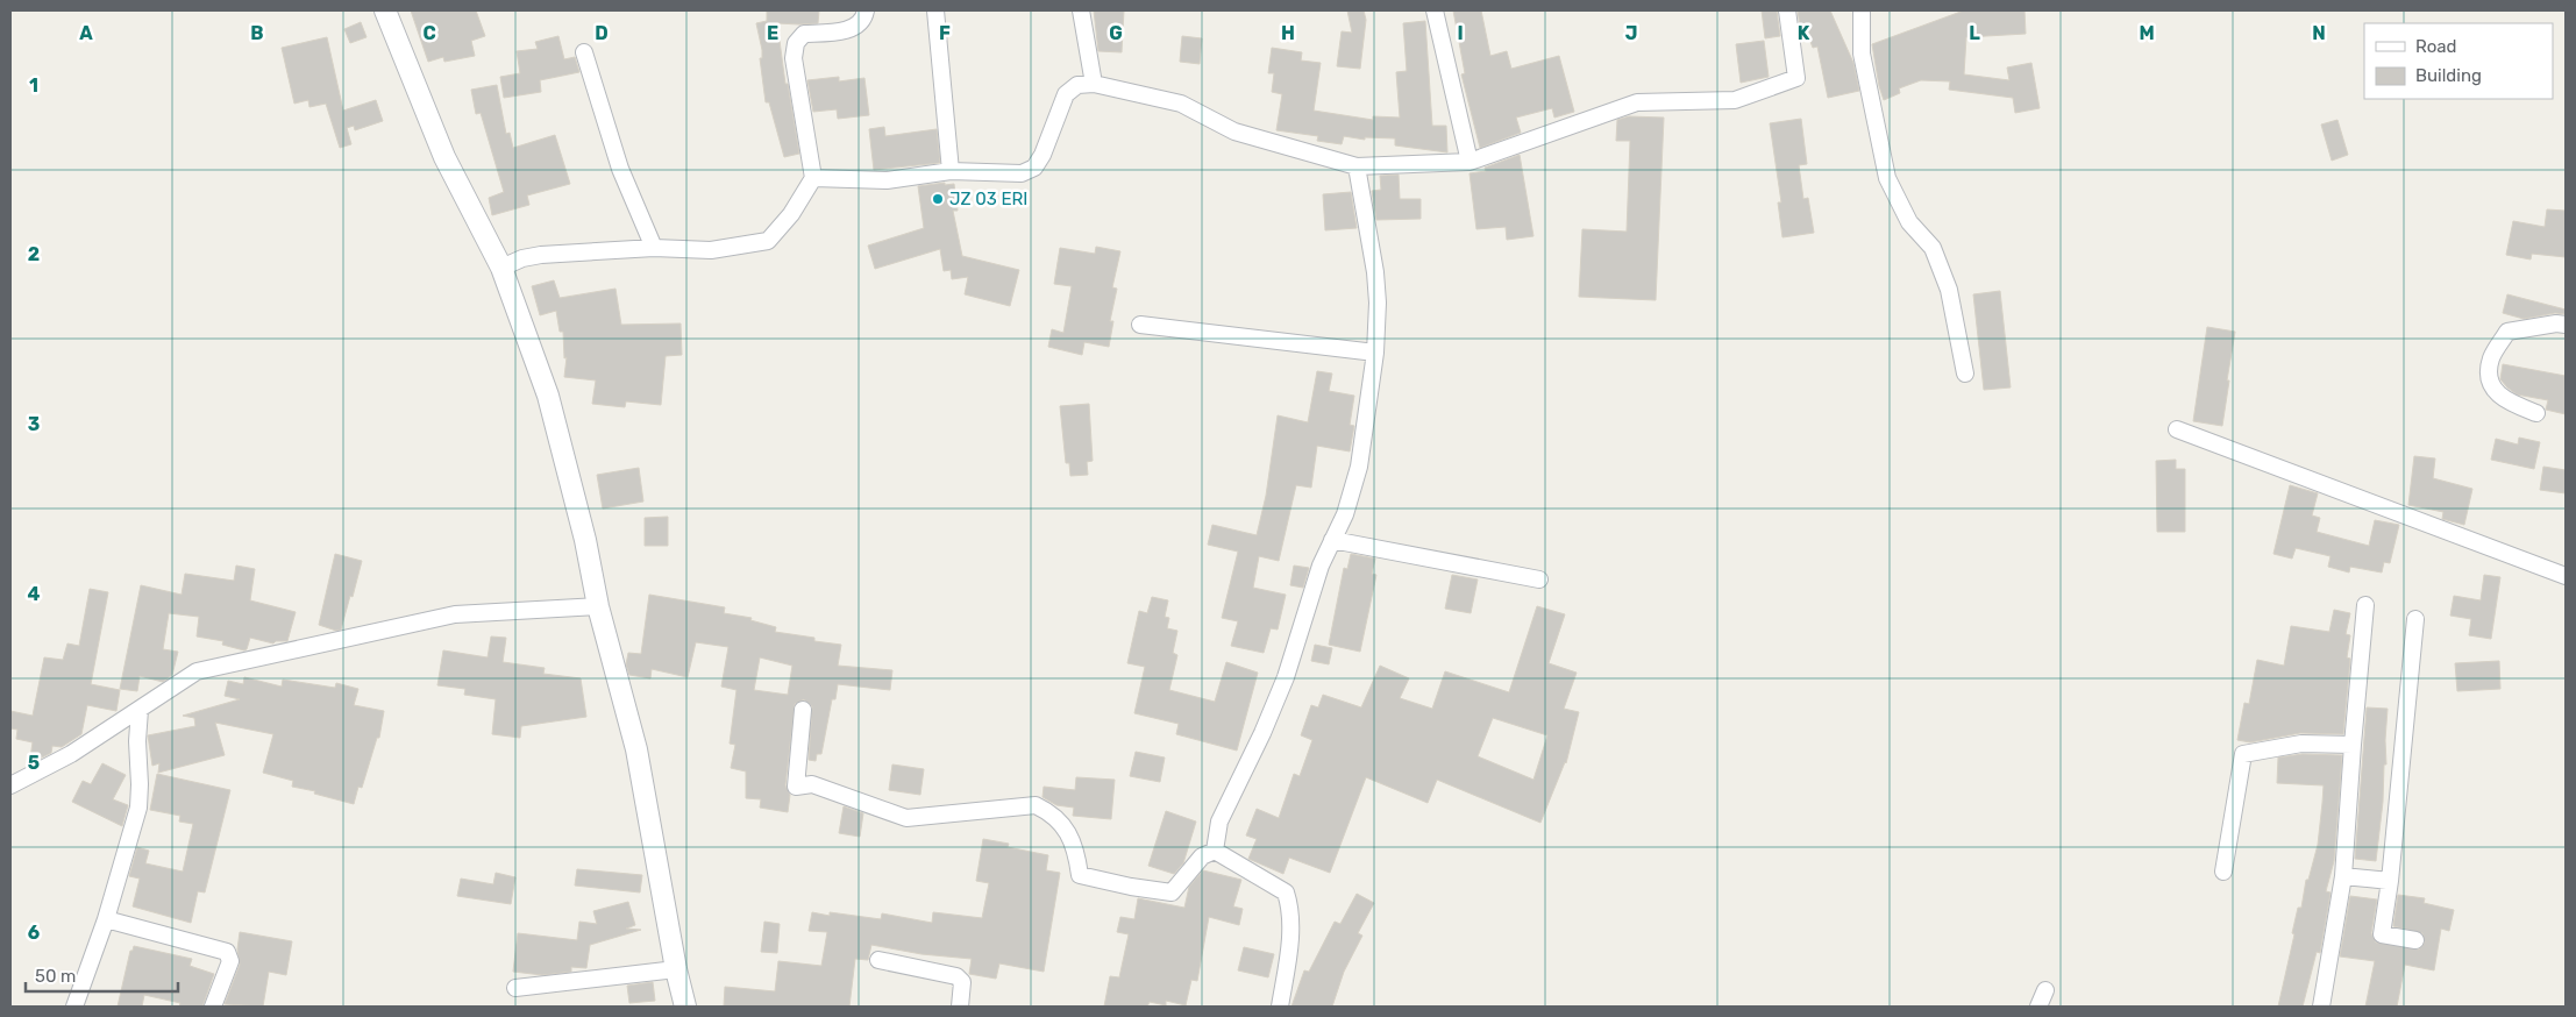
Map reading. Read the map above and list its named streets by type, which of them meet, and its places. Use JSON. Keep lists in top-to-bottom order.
{
  "places": ["JZ 03 ERI"],
  "legend": ["Road", "Building"],
  "scale_bar": "50 m",
  "grid": {
    "columns": [
      "A",
      "B",
      "C",
      "D",
      "E",
      "F",
      "G",
      "H",
      "I",
      "J",
      "K",
      "L",
      "M",
      "N"
    ],
    "rows": [
      "1",
      "2",
      "3",
      "4",
      "5",
      "6"
    ]
  }
}
